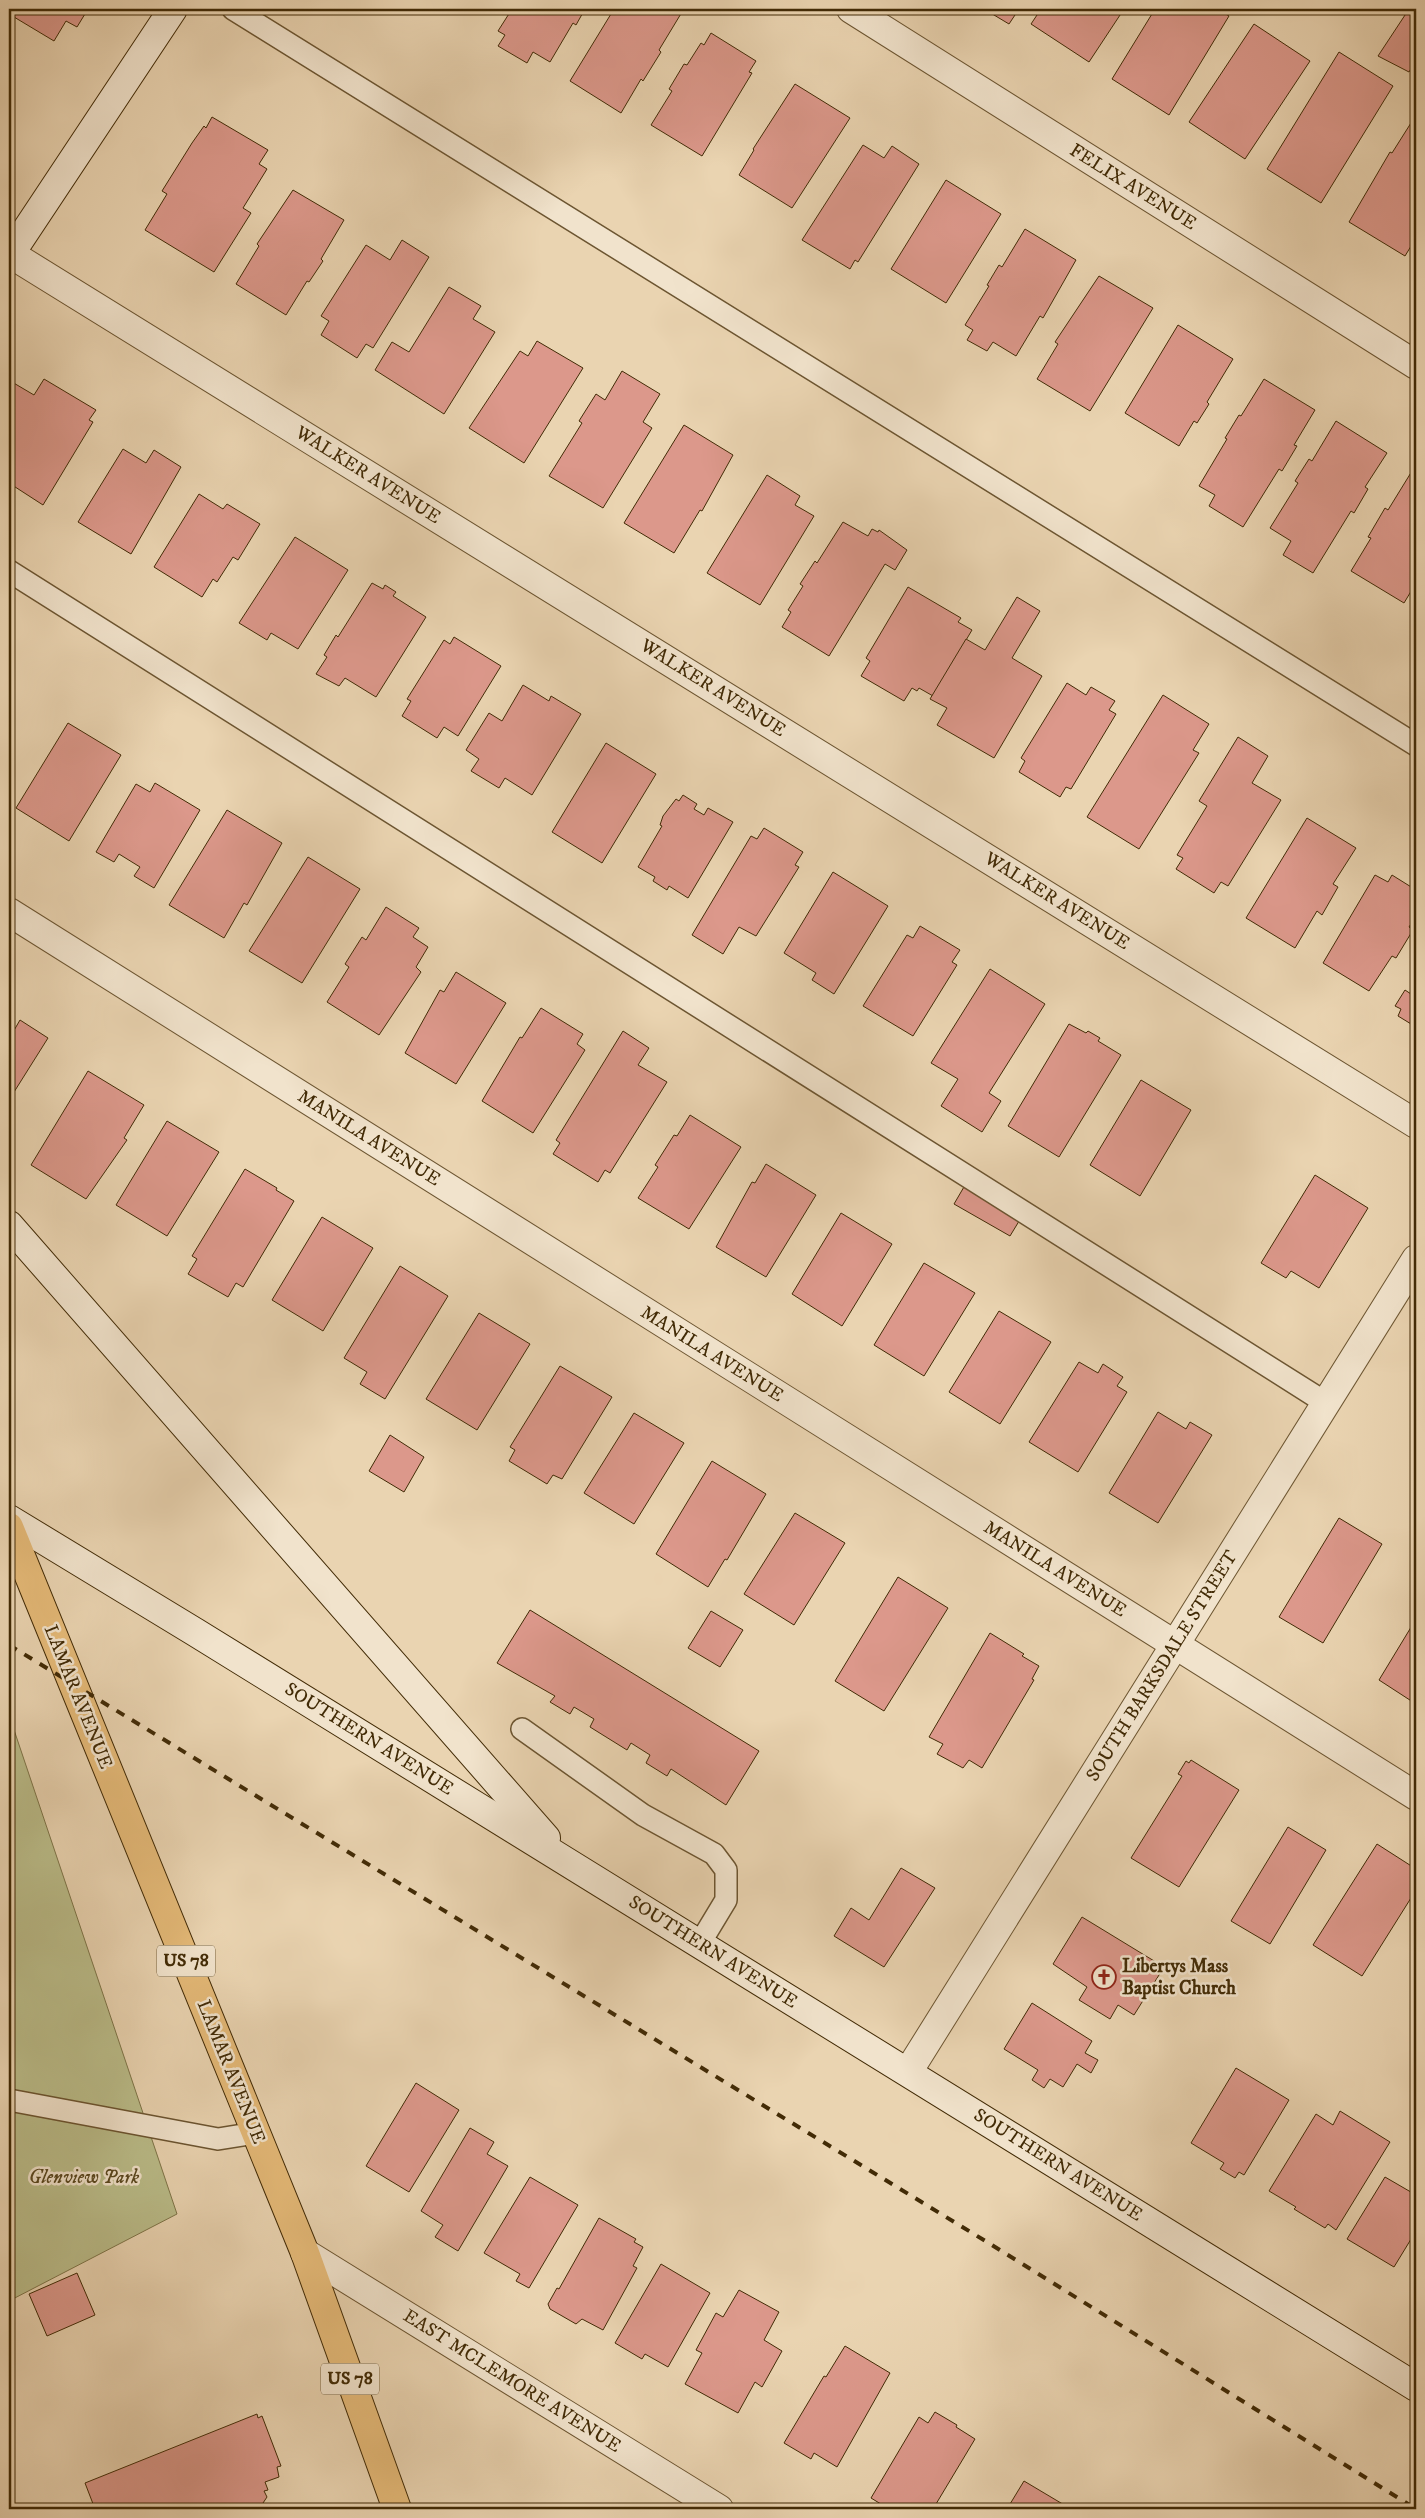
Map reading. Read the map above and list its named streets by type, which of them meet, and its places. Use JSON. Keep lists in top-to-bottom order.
{
  "streets": {
    "main road": ["LAMAR AVENUE", "US 78"],
    "street": [
      "FELIX AVENUE",
      "WALKER AVENUE",
      "MANILA AVENUE",
      "SOUTH BARKSDALE STREET",
      "SOUTHERN AVENUE",
      "EAST MCLEMORE AVENUE"
    ]
  },
  "crossings": [
    ["MANILA AVENUE", "SOUTH BARKSDALE STREET"],
    ["SOUTH BARKSDALE STREET", "SOUTHERN AVENUE"],
    ["LAMAR AVENUE", "EAST MCLEMORE AVENUE"]
  ],
  "parks": ["Glenview Park"],
  "places": {
    "church": ["Libertys Mass Baptist Church"]
  }
}
